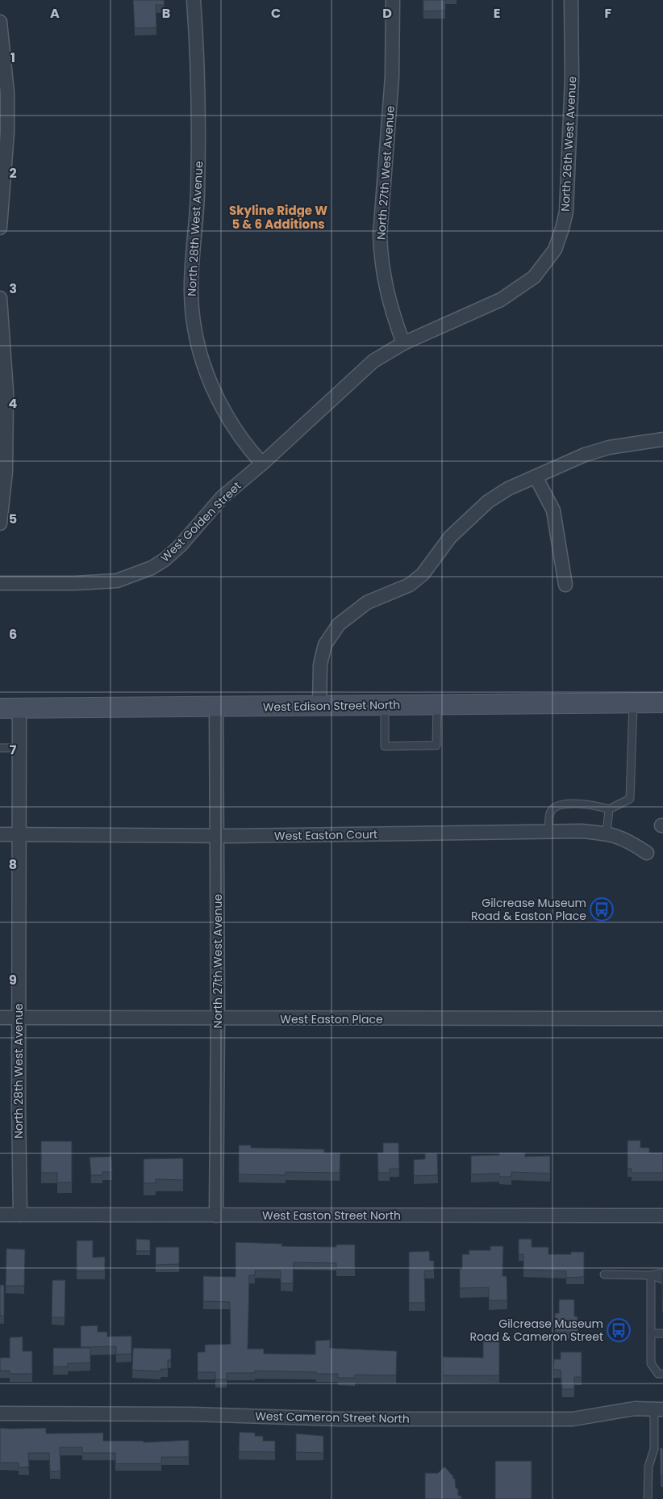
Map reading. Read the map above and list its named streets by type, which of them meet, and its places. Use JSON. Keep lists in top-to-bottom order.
{
  "streets": {
    "main road": ["West Edison Street North"],
    "street": [
      "North 26th West Avenue",
      "North 27th West Avenue",
      "North 28th West Avenue",
      "West Golden Street",
      "West Easton Court",
      "West Easton Place",
      "West Easton Street North",
      "West Cameron Street North"
    ]
  },
  "crossings": [
    ["North 26th West Avenue", "North 27th West Avenue"],
    ["North 26th West Avenue", "West Golden Street"],
    ["North 27th West Avenue", "West Golden Street"],
    ["North 27th West Avenue", "West Edison Street North"],
    ["North 27th West Avenue", "West Easton Court"],
    ["North 27th West Avenue", "West Easton Place"],
    ["North 27th West Avenue", "West Easton Street North"],
    ["North 28th West Avenue", "West Golden Street"],
    ["North 28th West Avenue", "West Edison Street North"],
    ["North 28th West Avenue", "West Easton Court"],
    ["North 28th West Avenue", "West Easton Place"],
    ["North 28th West Avenue", "West Easton Street North"]
  ],
  "districts": ["Skyline Ridge W 5 & 6 Additions"],
  "places": {
    "bus stop": ["Gilcrease Museum Road & Easton Place", "Gilcrease Museum Road & Cameron Street"]
  },
  "grid": {
    "columns": [
      "A",
      "B",
      "C",
      "D",
      "E",
      "F"
    ],
    "rows": [
      "1",
      "2",
      "3",
      "4",
      "5",
      "6",
      "7",
      "8",
      "9"
    ]
  }
}
